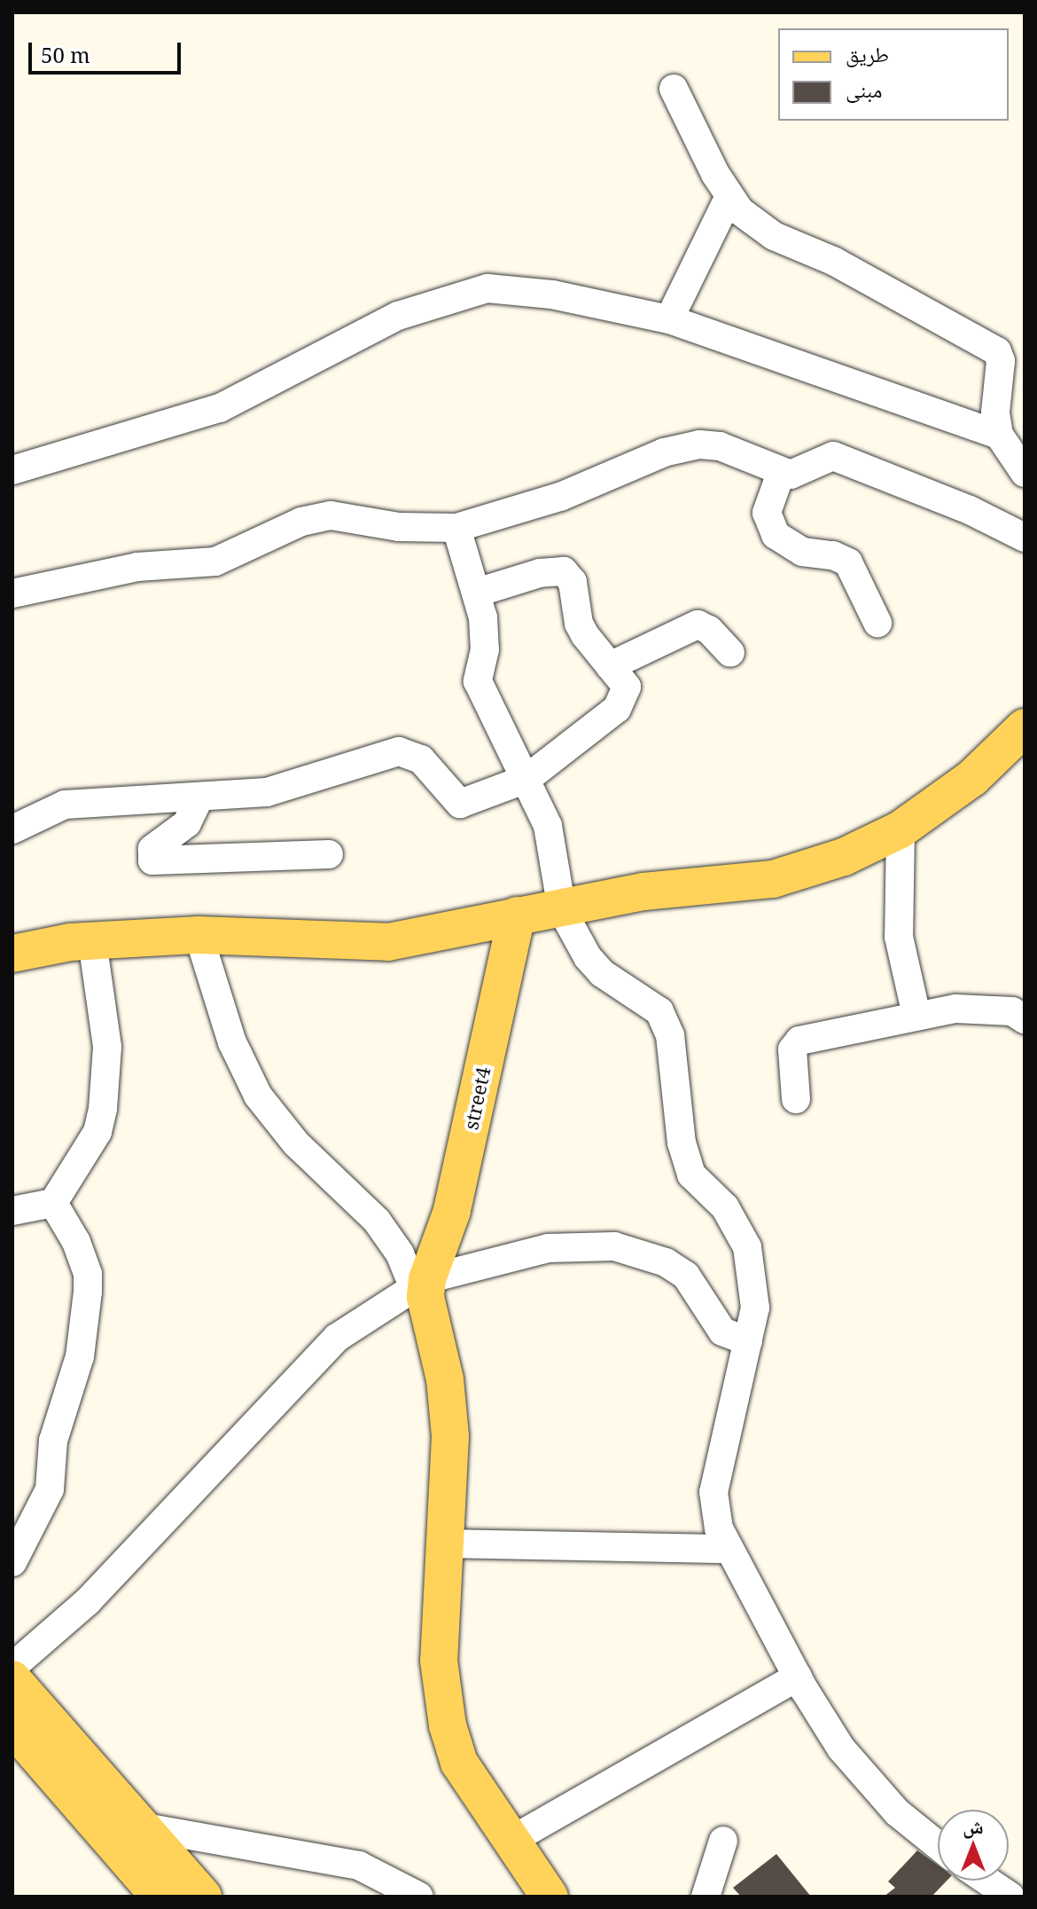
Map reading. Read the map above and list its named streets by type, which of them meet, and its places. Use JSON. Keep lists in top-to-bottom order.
{
  "streets": {
    "main road": ["street4"]
  },
  "legend": ["طريق", "مبنى"],
  "scale_bar": "50 m",
  "north": "top"
}
